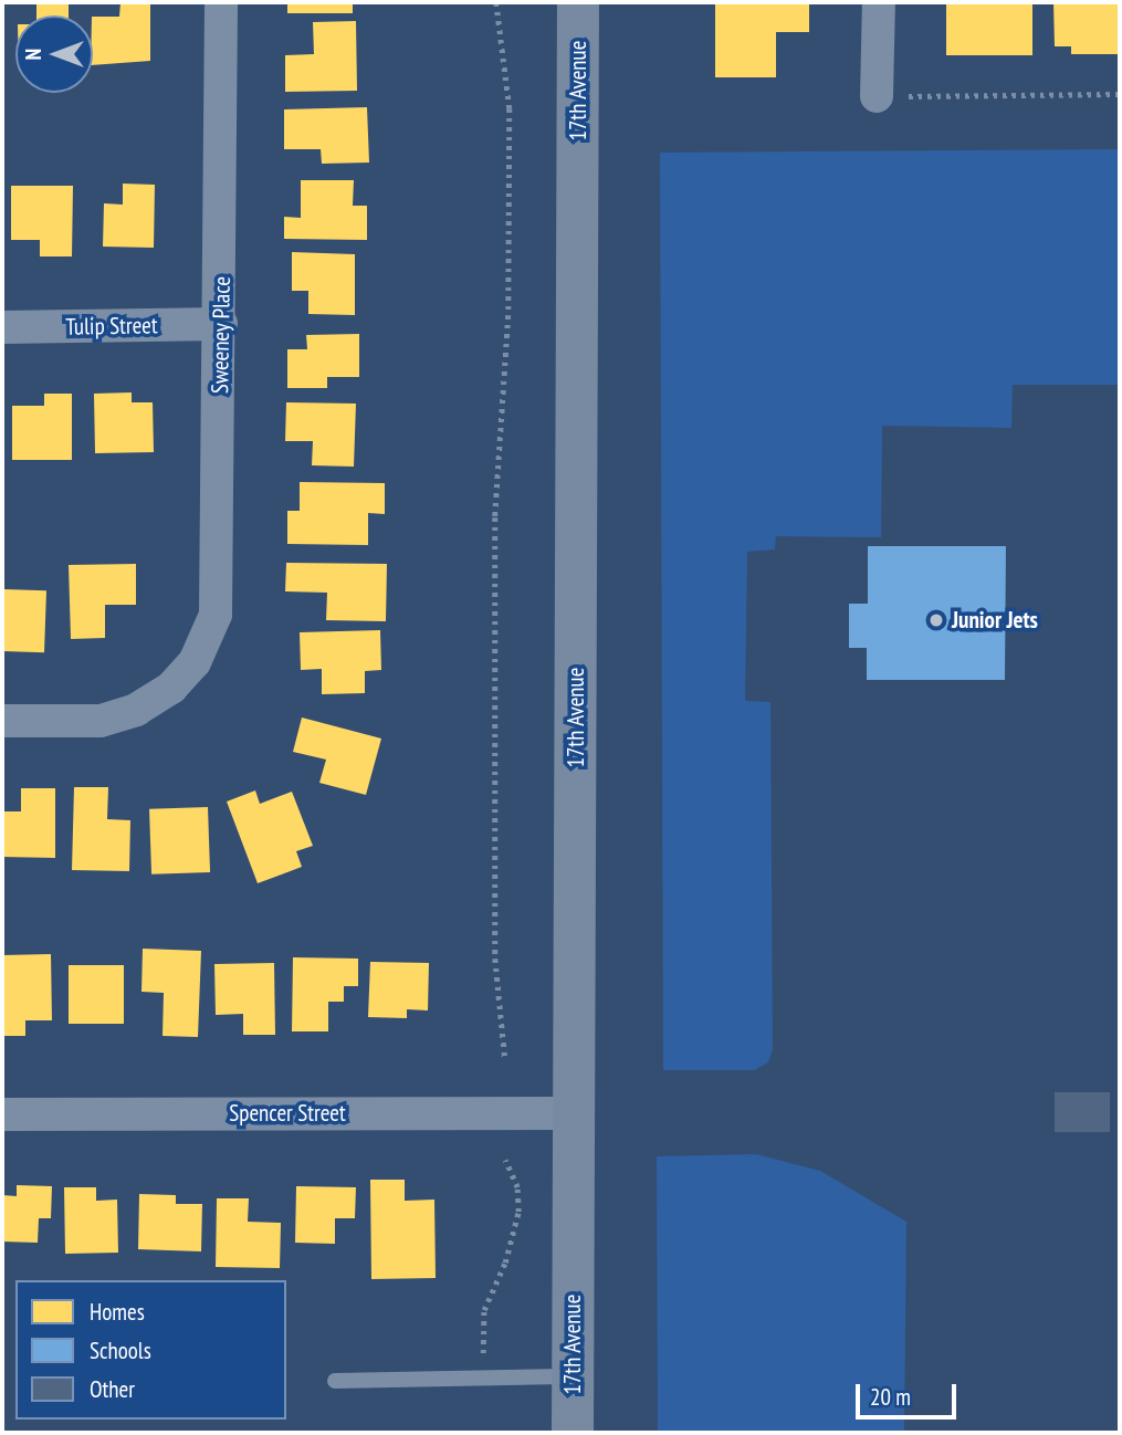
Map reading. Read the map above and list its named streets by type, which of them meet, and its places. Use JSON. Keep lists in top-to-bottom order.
{
  "streets": {
    "main road": ["17th Avenue"],
    "street": ["Tulip Street", "Sweeney Place", "Spencer Street"]
  },
  "crossings": [
    ["17th Avenue", "Spencer Street"],
    ["Tulip Street", "Sweeney Place"]
  ],
  "places": ["Junior Jets"],
  "legend": ["Homes", "Schools", "Other"],
  "scale_bar": "20 m",
  "north": "left"
}
